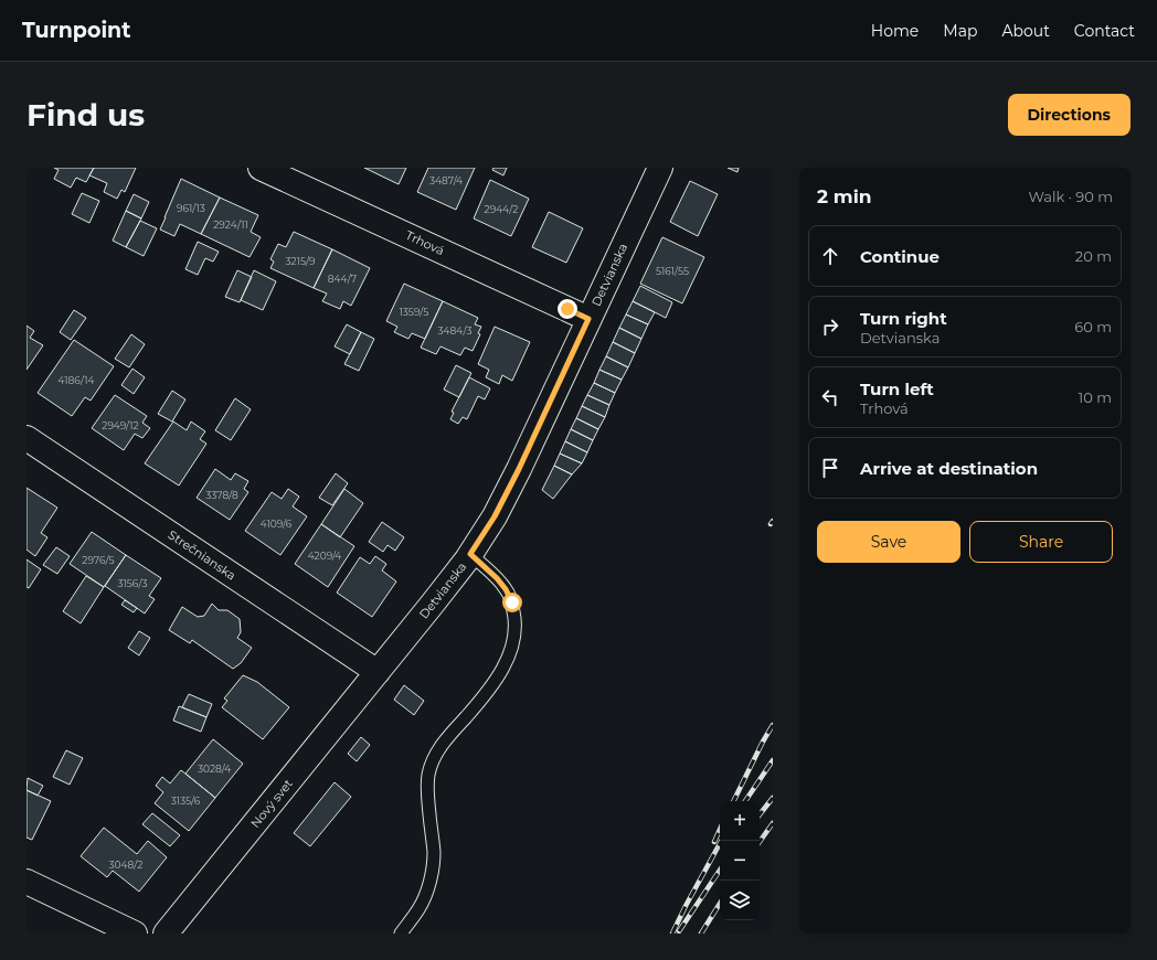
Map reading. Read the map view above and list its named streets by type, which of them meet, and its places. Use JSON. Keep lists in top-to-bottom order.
{
  "streets": {
    "street": [
      "Trhová",
      "Detvianska",
      "Strečnianska",
      "Nový svet"
    ]
  },
  "crossings": [
    ["Trhová", "Detvianska"],
    ["Detvianska", "Strečnianska"],
    ["Detvianska", "Nový svet"],
    ["Strečnianska", "Nový svet"]
  ],
  "house_numbers": [
    "3487/4",
    "961/13",
    "2944/2",
    "2924/11",
    "3215/9",
    "5161/55",
    "844/7",
    "1359/5",
    "3484/3",
    "4186/14",
    "2949/12",
    "3378/8",
    "4109/6",
    "4209/4",
    "2976/5",
    "3156/3",
    "3028/4",
    "3135/6",
    "3048/2"
  ],
  "page": {
    "header": "Turnpoint",
    "nav": [
      "Home",
      "Map",
      "About",
      "Contact"
    ],
    "buttons": [
      "Directions",
      ["Save", "Share"]
    ],
    "title": "Find us",
    "heading": ["2 min", "Walk · 90 m"],
    "list": [
      ["Continue", "20 m"],
      ["Turn right", "Detvianska", "60 m"],
      ["Turn left", "Trhová", "10 m"],
      "Arrive at destination"
    ],
    "map_buttons": ["+", "−"]
  }
}
